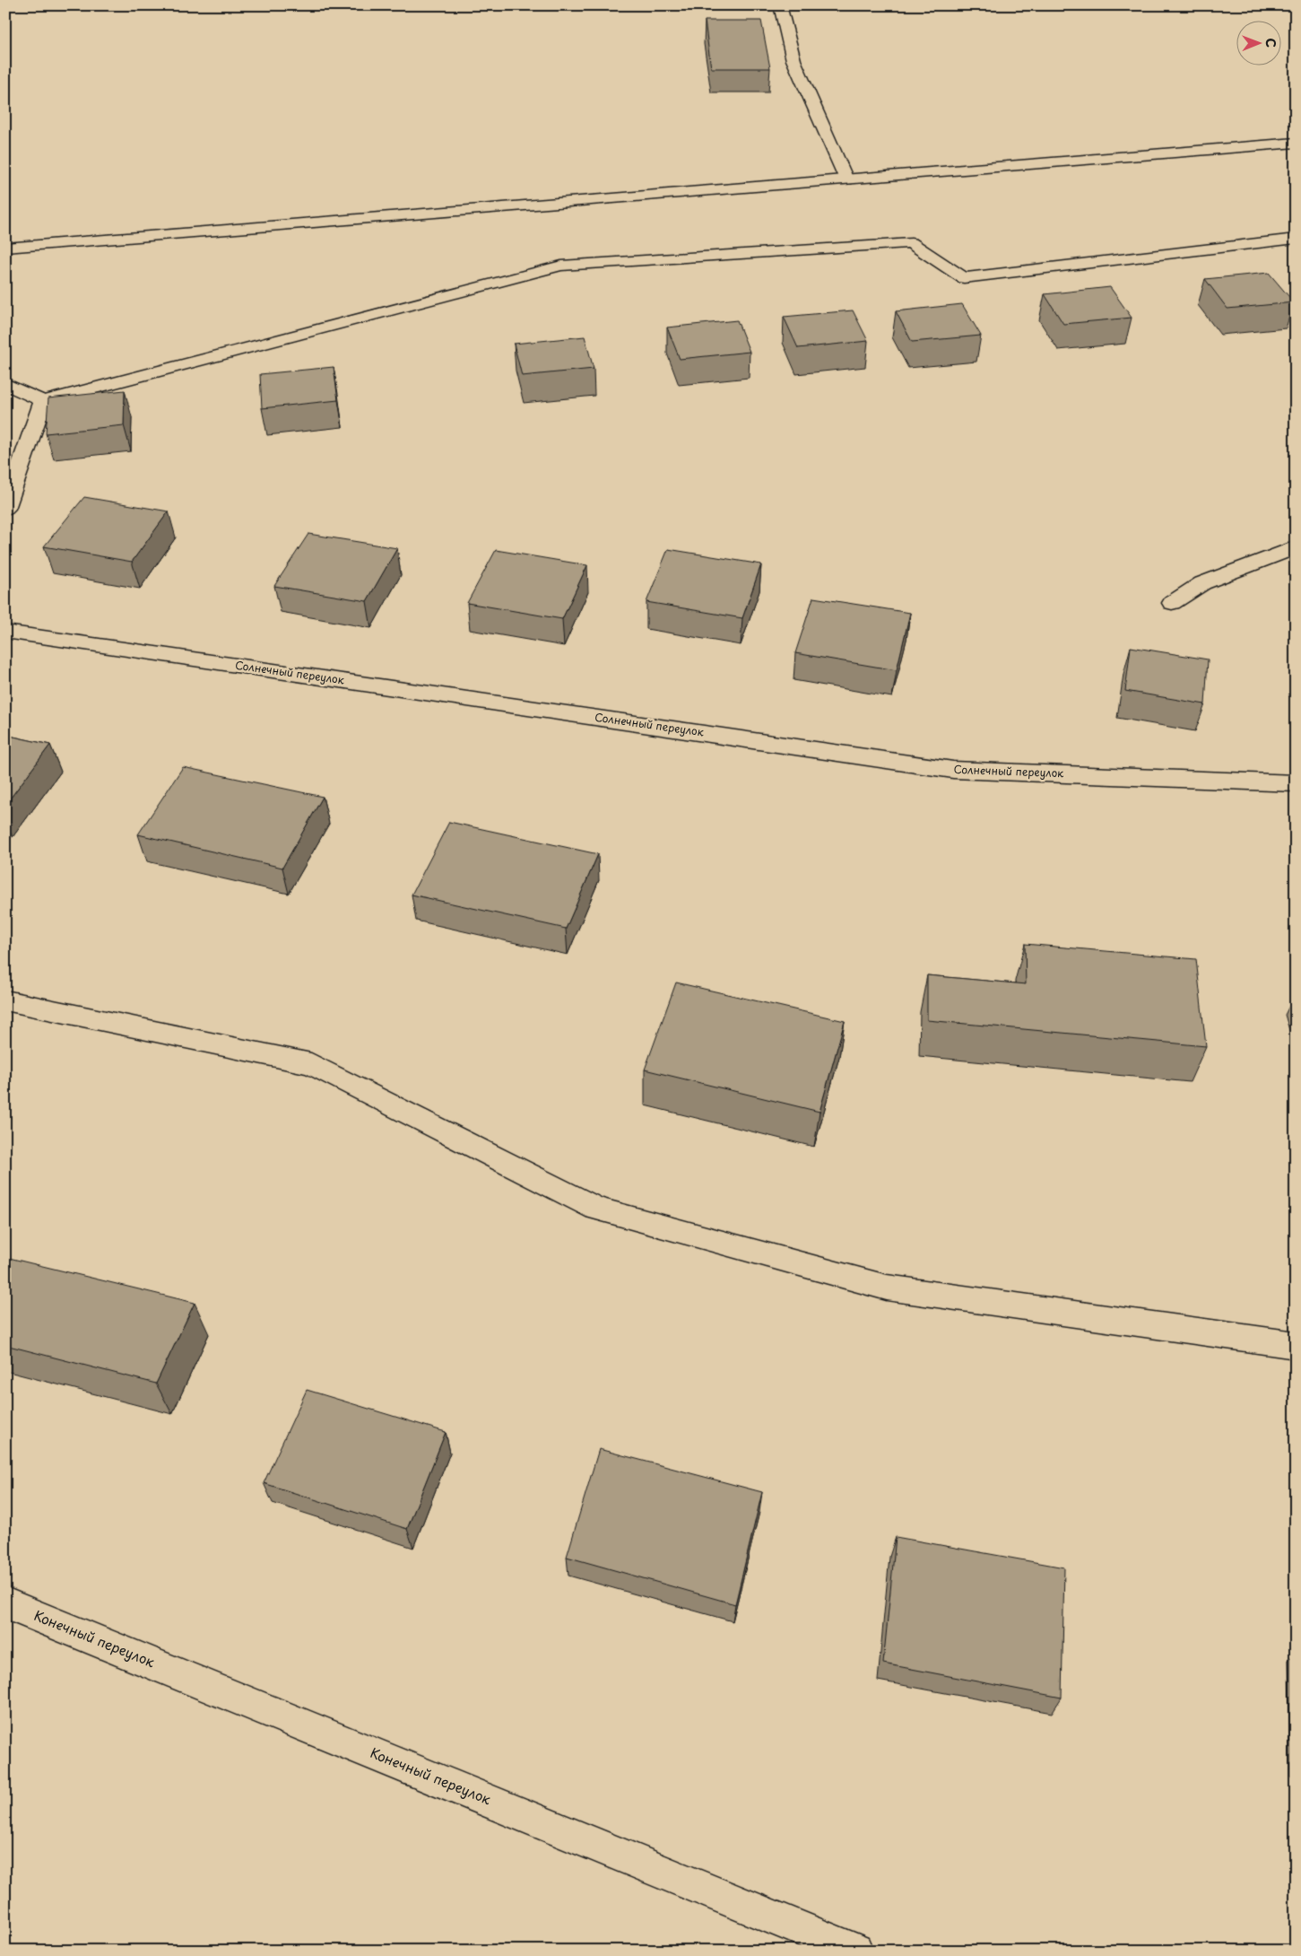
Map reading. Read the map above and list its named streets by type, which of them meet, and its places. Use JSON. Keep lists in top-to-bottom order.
{
  "streets": {
    "main road": ["Солнечный переулок", "Конечный переулок"]
  },
  "north": "right"
}
